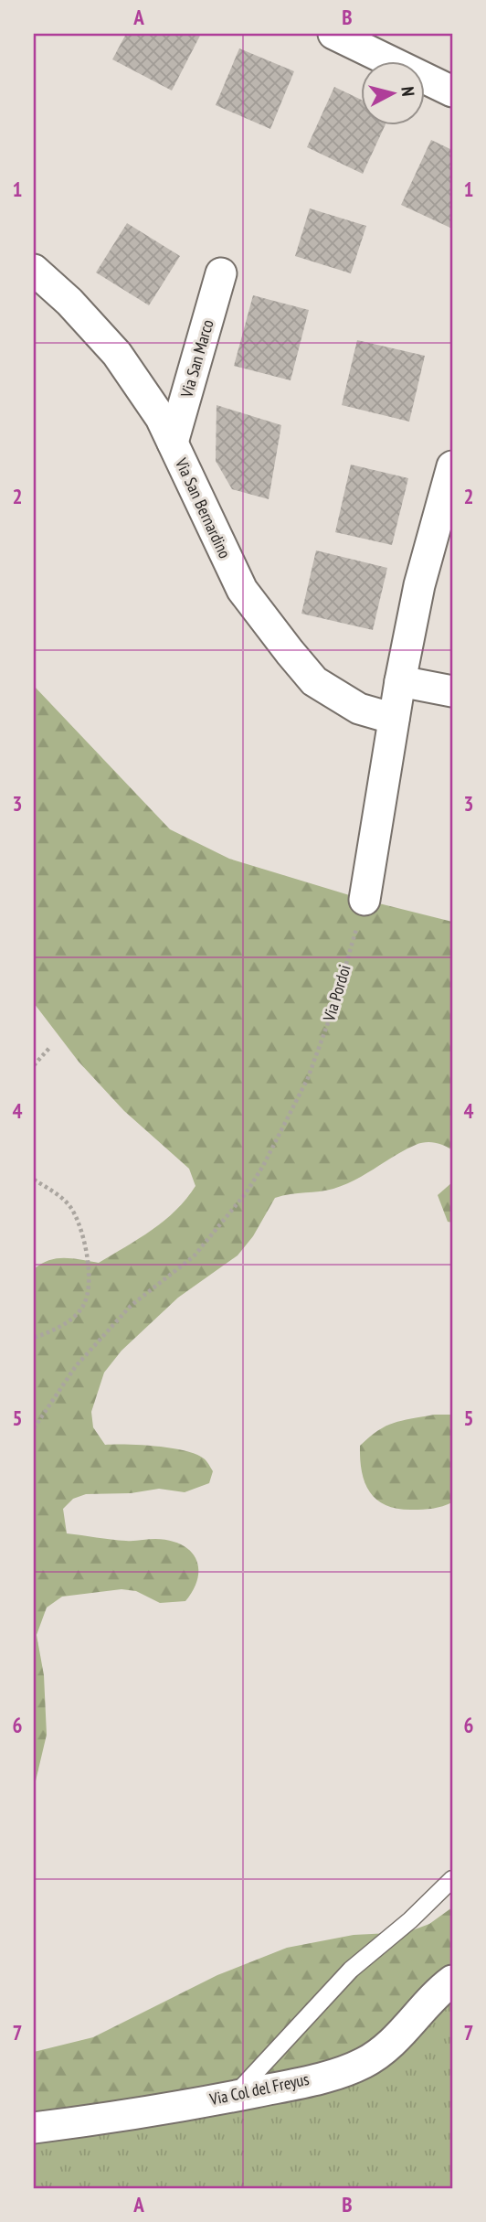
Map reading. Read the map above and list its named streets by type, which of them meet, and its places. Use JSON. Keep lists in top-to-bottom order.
{
  "streets": {
    "street": ["Via San Marco", "Via San Bernardino", "Via Col del Freyus"],
    "path": ["Via Pordoi"]
  },
  "crossings": [
    ["Via San Marco", "Via San Bernardino"]
  ],
  "north": "right",
  "grid": {
    "columns": ["A", "B"],
    "rows": [
      "1",
      "2",
      "3",
      "4",
      "5",
      "6",
      "7"
    ]
  }
}
